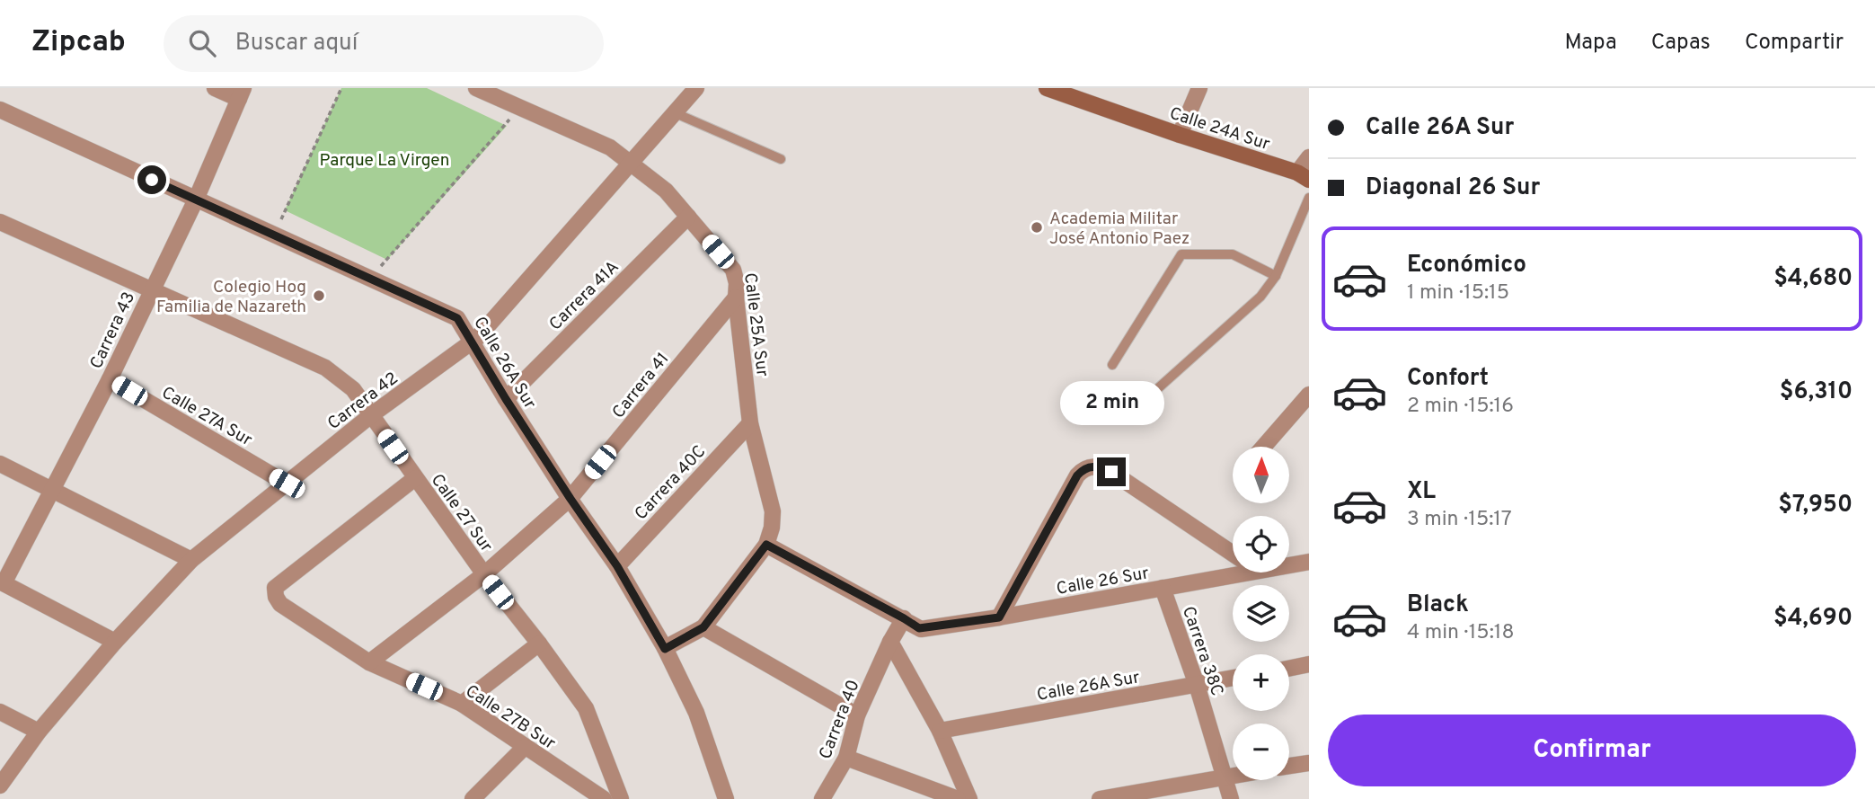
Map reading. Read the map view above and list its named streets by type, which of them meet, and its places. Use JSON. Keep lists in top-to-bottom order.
{
  "streets": {
    "street": [
      "Calle 24A Sur",
      "Carrera 41A",
      "Calle 25A Sur",
      "Carrera 43",
      "Calle 26A Sur",
      "Carrera 41",
      "Carrera 42",
      "Calle 27A Sur",
      "Carrera 40C",
      "Calle 27 Sur",
      "Calle 26 Sur",
      "Carrera 38C",
      "Calle 27B Sur",
      "Carrera 40"
    ]
  },
  "crossings": [
    ["Carrera 41A", "Calle 25A Sur"],
    ["Carrera 41A", "Calle 26A Sur"],
    ["Calle 25A Sur", "Carrera 41"],
    ["Calle 25A Sur", "Carrera 42"],
    ["Calle 25A Sur", "Carrera 40C"],
    ["Carrera 43", "Calle 26A Sur"],
    ["Carrera 43", "Calle 27A Sur"],
    ["Carrera 43", "Calle 27 Sur"],
    ["Calle 26A Sur", "Carrera 41"],
    ["Calle 26A Sur", "Carrera 42"],
    ["Calle 26A Sur", "Carrera 40C"],
    ["Calle 26A Sur", "Carrera 38C"],
    ["Carrera 41", "Calle 27 Sur"],
    ["Carrera 41", "Calle 27B Sur"],
    ["Carrera 42", "Calle 27A Sur"],
    ["Carrera 42", "Calle 27 Sur"],
    ["Calle 27 Sur", "Calle 27B Sur"],
    ["Calle 26 Sur", "Carrera 38C"],
    ["Calle 26 Sur", "Carrera 40"]
  ],
  "parks": ["Parque La Virgen"],
  "places": ["Academia Militar José Antonio Paez", "Colegio Hog Familia de Nazareth"],
  "north": "top",
  "page": {
    "header": "Zipcab",
    "search": "Buscar aquí",
    "nav": ["Mapa", "Capas", "Compartir"],
    "banner": ["Calle 26A Sur", "Diagonal 26 Sur"],
    "list": [
      {
        "name": "Económico",
        "note": "1 min · 15:15",
        "value": "$4,680"
      },
      {
        "name": "Confort",
        "note": "2 min · 15:16",
        "value": "$6,310"
      },
      {
        "name": "XL",
        "note": "3 min · 15:17",
        "value": "$7,950"
      },
      {
        "name": "Black",
        "note": "4 min · 15:18",
        "value": "$4,690"
      }
    ],
    "bubble": "2 min",
    "map_buttons": ["+", "−"],
    "buttons": "Confirmar"
  }
}
